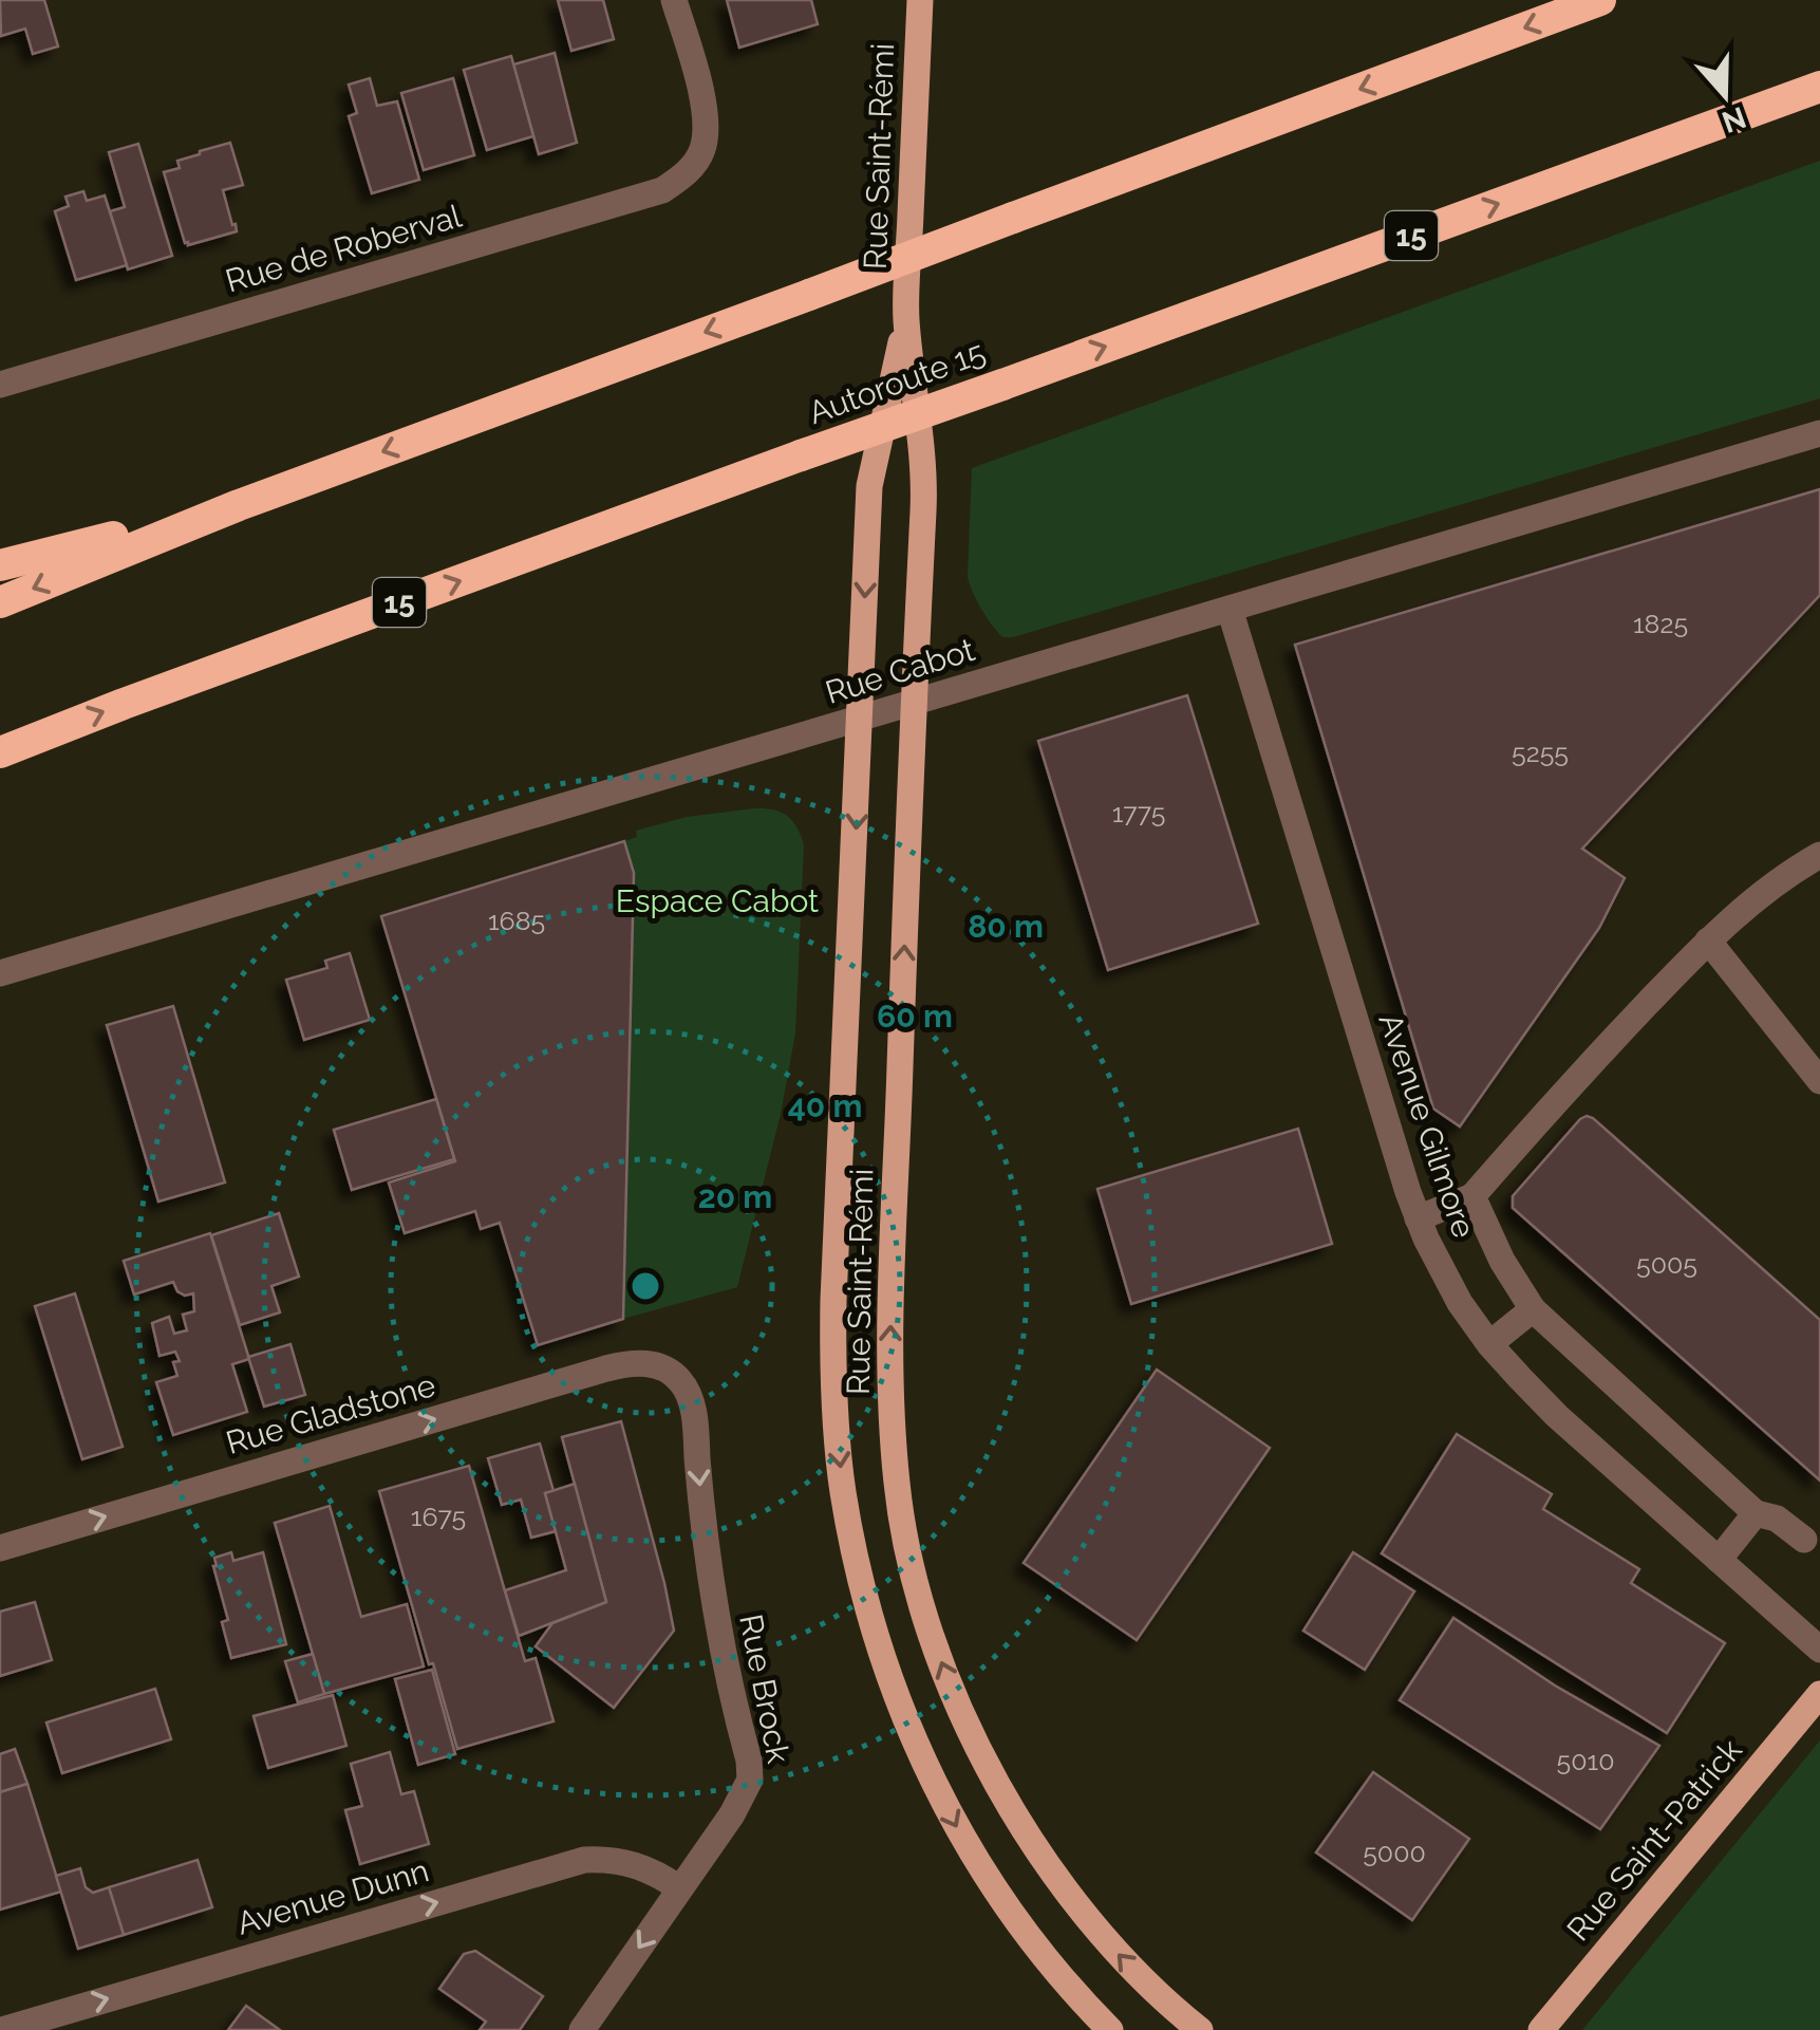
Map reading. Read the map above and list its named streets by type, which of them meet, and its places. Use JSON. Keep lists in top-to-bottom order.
{
  "streets": {
    "highway": ["15", "Autoroute 15"],
    "main road": ["Rue Saint-Rémi", "Rue Saint-Patrick"],
    "street": [
      "Rue de Roberval",
      "Rue Cabot",
      "Avenue Gilmore",
      "Rue Gladstone",
      "Rue Brock",
      "Avenue Dunn"
    ]
  },
  "crossings": [
    ["Rue Saint-Rémi", "Rue Cabot"],
    ["Rue Cabot", "Avenue Gilmore"],
    ["Rue Gladstone", "Rue Brock"],
    ["Rue Brock", "Avenue Dunn"]
  ],
  "one_way": ["Rue Gladstone", "Rue Brock", "Avenue Dunn"],
  "parks": ["Espace Cabot"],
  "house_numbers": [
    "1825",
    "5255",
    "1775",
    "1685",
    "5005",
    "1675",
    "5010",
    "5000"
  ],
  "north": "bottom",
  "rings": [
    "80 m",
    "60 m",
    "40 m",
    "20 m"
  ]
}
